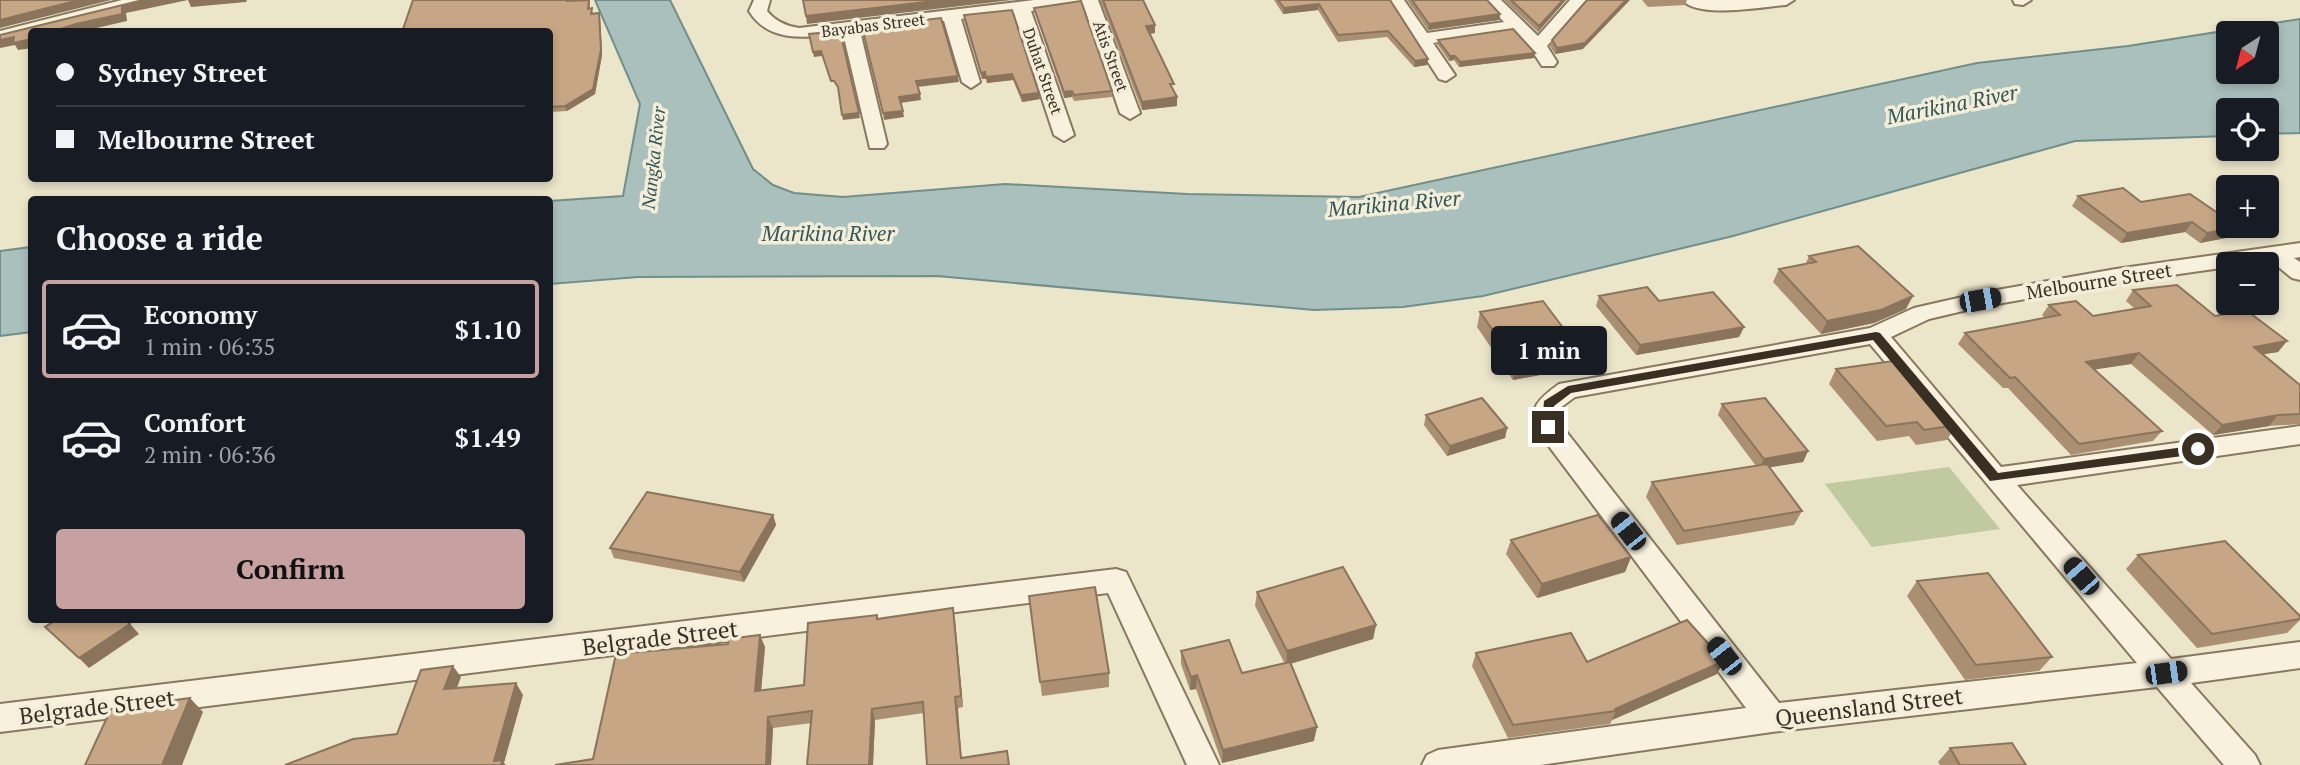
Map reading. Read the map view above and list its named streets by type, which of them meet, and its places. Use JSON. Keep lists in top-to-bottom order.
{
  "streets": {
    "street": [
      "Bayabas Street",
      "Atis Street",
      "Duhat Street",
      "Melbourne Street",
      "Belgrade Street",
      "Queensland Street"
    ]
  },
  "crossings": [
    ["Bayabas Street", "Duhat Street"],
    ["Melbourne Street", "Queensland Street"]
  ],
  "water": ["Marikina River", "Nangka River"],
  "north": "bottom left",
  "page": {
    "map_buttons": ["+", "−"],
    "banner": ["Sydney Street", "Melbourne Street"],
    "heading": "Choose a ride",
    "list": [
      {
        "name": "Economy",
        "note": "1 min · 06:35",
        "value": "$1.10"
      },
      {
        "name": "Comfort",
        "note": "2 min · 06:36",
        "value": "$1.49"
      }
    ],
    "bubble": "1 min",
    "buttons": "Confirm"
  }
}
